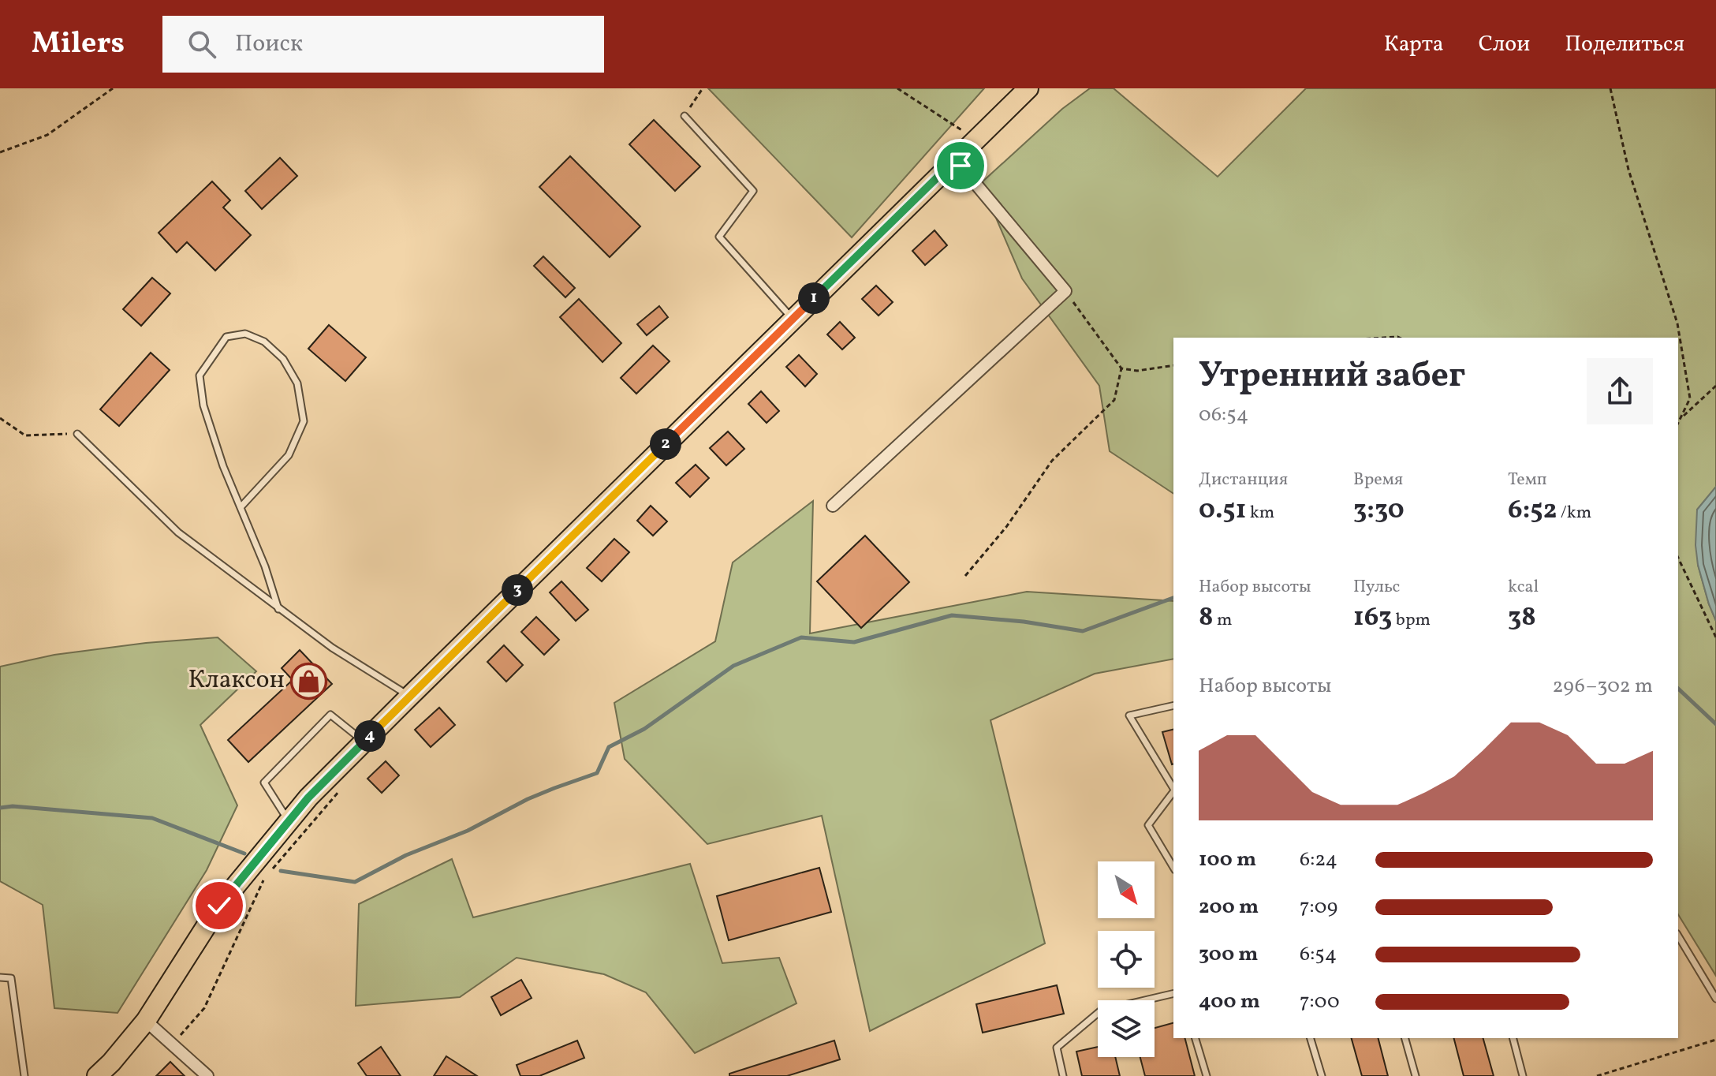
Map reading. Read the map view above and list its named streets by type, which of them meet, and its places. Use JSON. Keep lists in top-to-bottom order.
{
  "places": {
    "shop": ["Клаксон"]
  },
  "north": "bottom right",
  "page": {
    "header": "Milers",
    "search": "Поиск",
    "nav": ["Карта", "Слои", "Поделиться"],
    "pins": [
      "1",
      "2",
      "3",
      "4"
    ],
    "heading": ["Утренний забег", "06:54"],
    "stats": [
      ["Дистанция", "0.51 km"],
      ["Время", "3:30"],
      ["Темп", "6:52 /km"],
      ["Набор высоты", "8 m"],
      ["Пульс", "163 bpm"],
      ["kcal", "38"]
    ],
    "chart": ["Набор высоты", "296–302 m"],
    "list": [
      {
        "name": "100 m",
        "note": "6:24"
      },
      {
        "name": "200 m",
        "note": "7:09"
      },
      {
        "name": "300 m",
        "note": "6:54"
      },
      {
        "name": "400 m",
        "note": "7:00"
      }
    ]
  }
}
